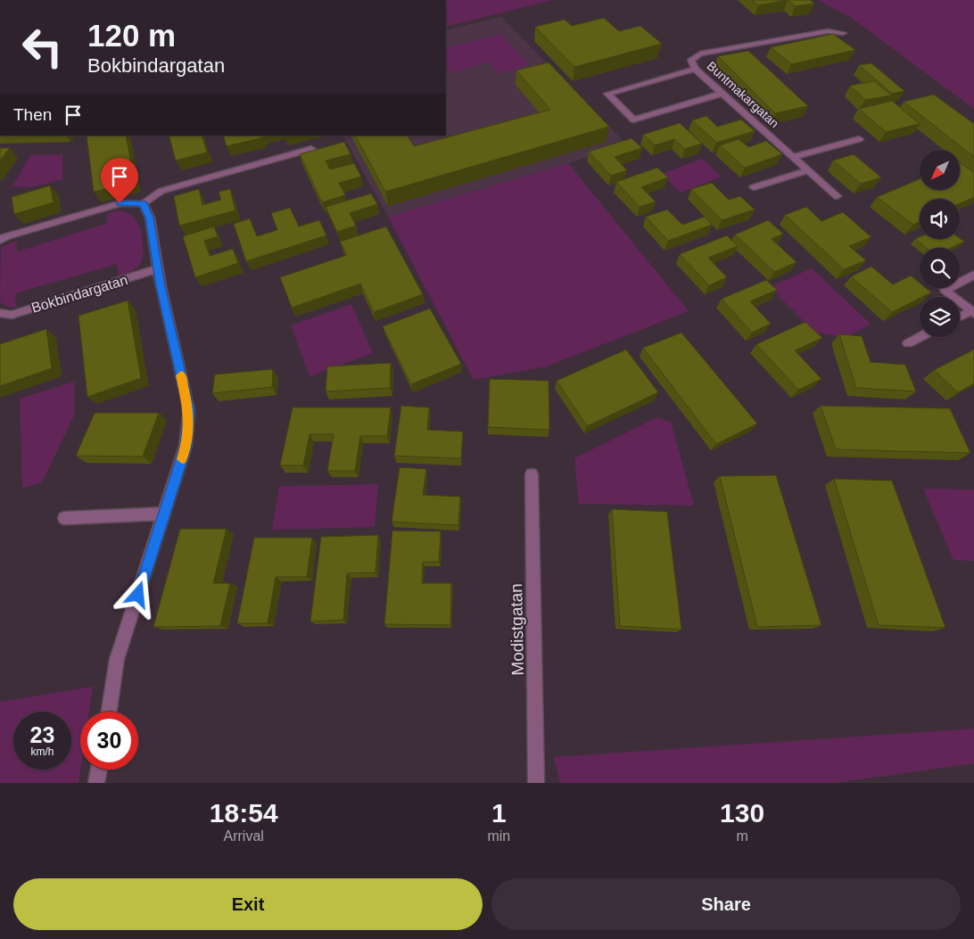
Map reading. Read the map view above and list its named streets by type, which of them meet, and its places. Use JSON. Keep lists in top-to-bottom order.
{
  "streets": {
    "street": ["Buntmakargatan", "Bokbindargatan", "Modistgatan"]
  },
  "north": "bottom left",
  "page": {
    "turn": ["120 m", "Bokbindargatan"],
    "then": "Then",
    "speed": "23 km/h",
    "limit": "30",
    "eta": [
      "18:54",
      "Arrival",
      "1",
      "min",
      "130",
      "m"
    ],
    "buttons": ["Exit", "Share"]
  }
}
